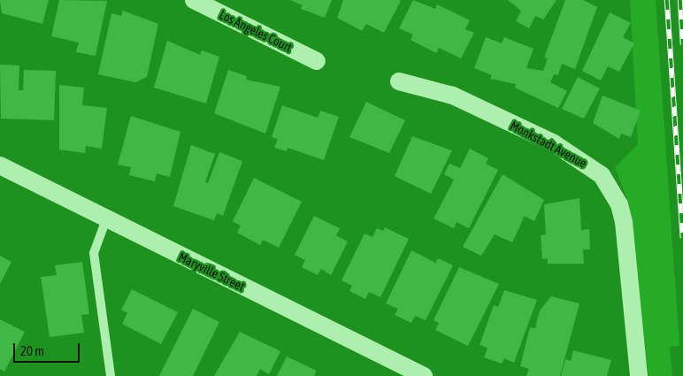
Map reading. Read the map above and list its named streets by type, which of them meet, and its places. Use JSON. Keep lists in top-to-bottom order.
{
  "streets": {
    "street": ["Los Angeles Court", "Monkstadt Avenue", "Maryville Street"]
  },
  "scale_bar": "20 m"
}
